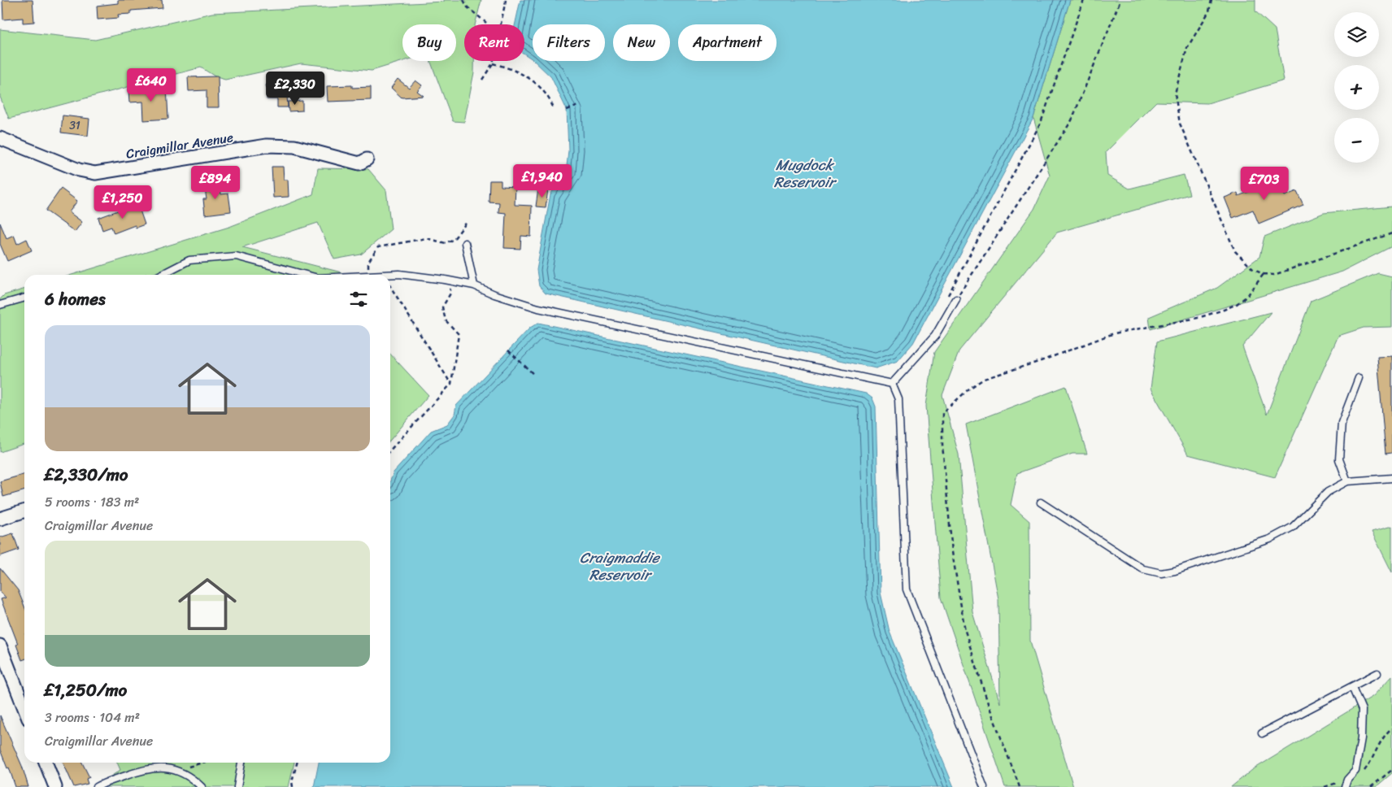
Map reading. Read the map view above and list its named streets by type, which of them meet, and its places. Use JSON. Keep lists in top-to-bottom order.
{
  "streets": {
    "street": ["Craigmillar Avenue"]
  },
  "water": ["Mugdock Reservoir", "Craigmaddie Reservoir"],
  "house_numbers": ["31"],
  "page": {
    "map_buttons": ["+", "−"],
    "chip": [
      "Buy",
      "Rent",
      "Filters",
      "New",
      "Apartment"
    ],
    "price": [
      "£640",
      "£2,330",
      "£1,940",
      "£894",
      "£703",
      "£1,250"
    ],
    "heading": "6 homes",
    "list": [
      {
        "name": "£2,330/mo",
        "note": "5 rooms · 183 m² · Craigmillar Avenue"
      },
      {
        "name": "£1,250/mo",
        "note": "3 rooms · 104 m² · Craigmillar Avenue"
      }
    ]
  }
}
